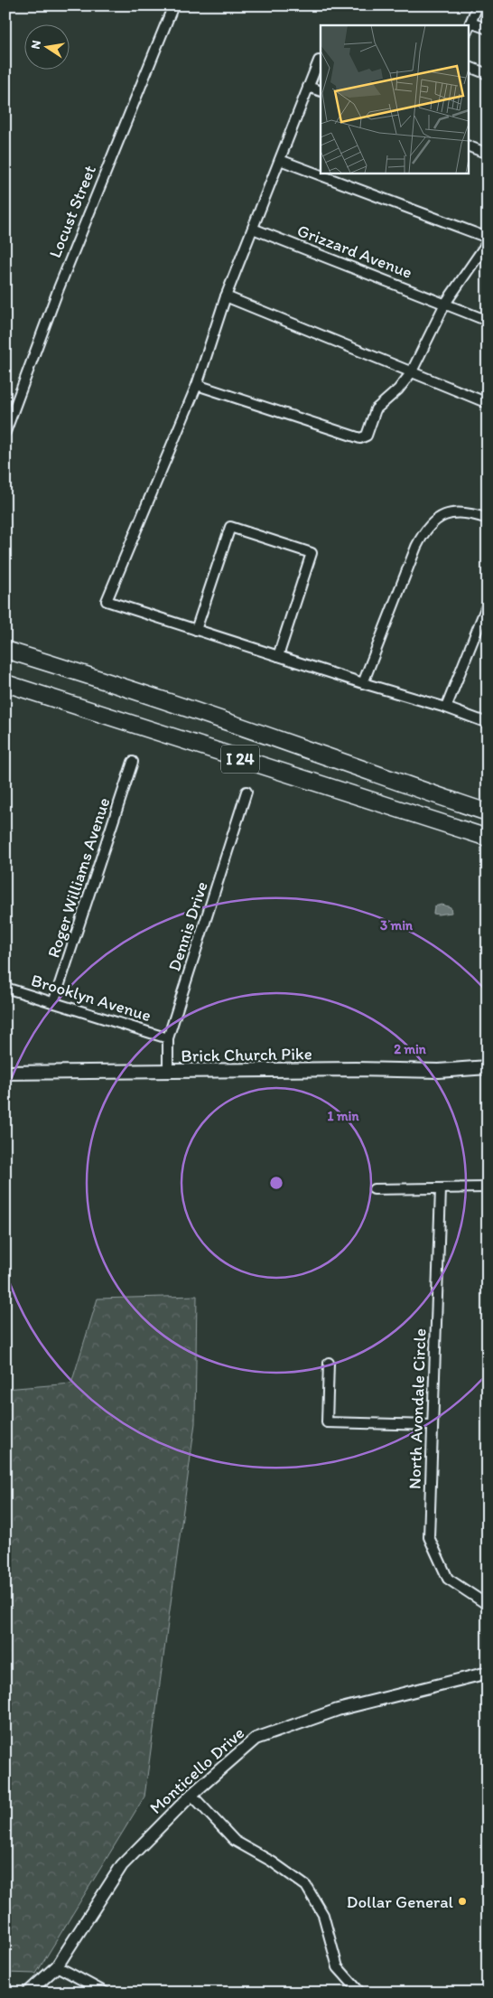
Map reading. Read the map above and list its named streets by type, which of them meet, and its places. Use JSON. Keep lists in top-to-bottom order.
{
  "streets": {
    "highway": ["I 24"],
    "main road": ["Brick Church Pike"],
    "street": [
      "Locust Street",
      "Grizzard Avenue",
      "Roger Williams Avenue",
      "Dennis Drive",
      "Brooklyn Avenue",
      "North Avondale Circle",
      "Monticello Drive"
    ]
  },
  "crossings": [
    ["Roger Williams Avenue", "Brooklyn Avenue"],
    ["Dennis Drive", "Brooklyn Avenue"],
    ["Dennis Drive", "Brick Church Pike"]
  ],
  "places": ["Dollar General"],
  "north": "left",
  "rings": ["3 min", "2 min", "1 min"]
}
